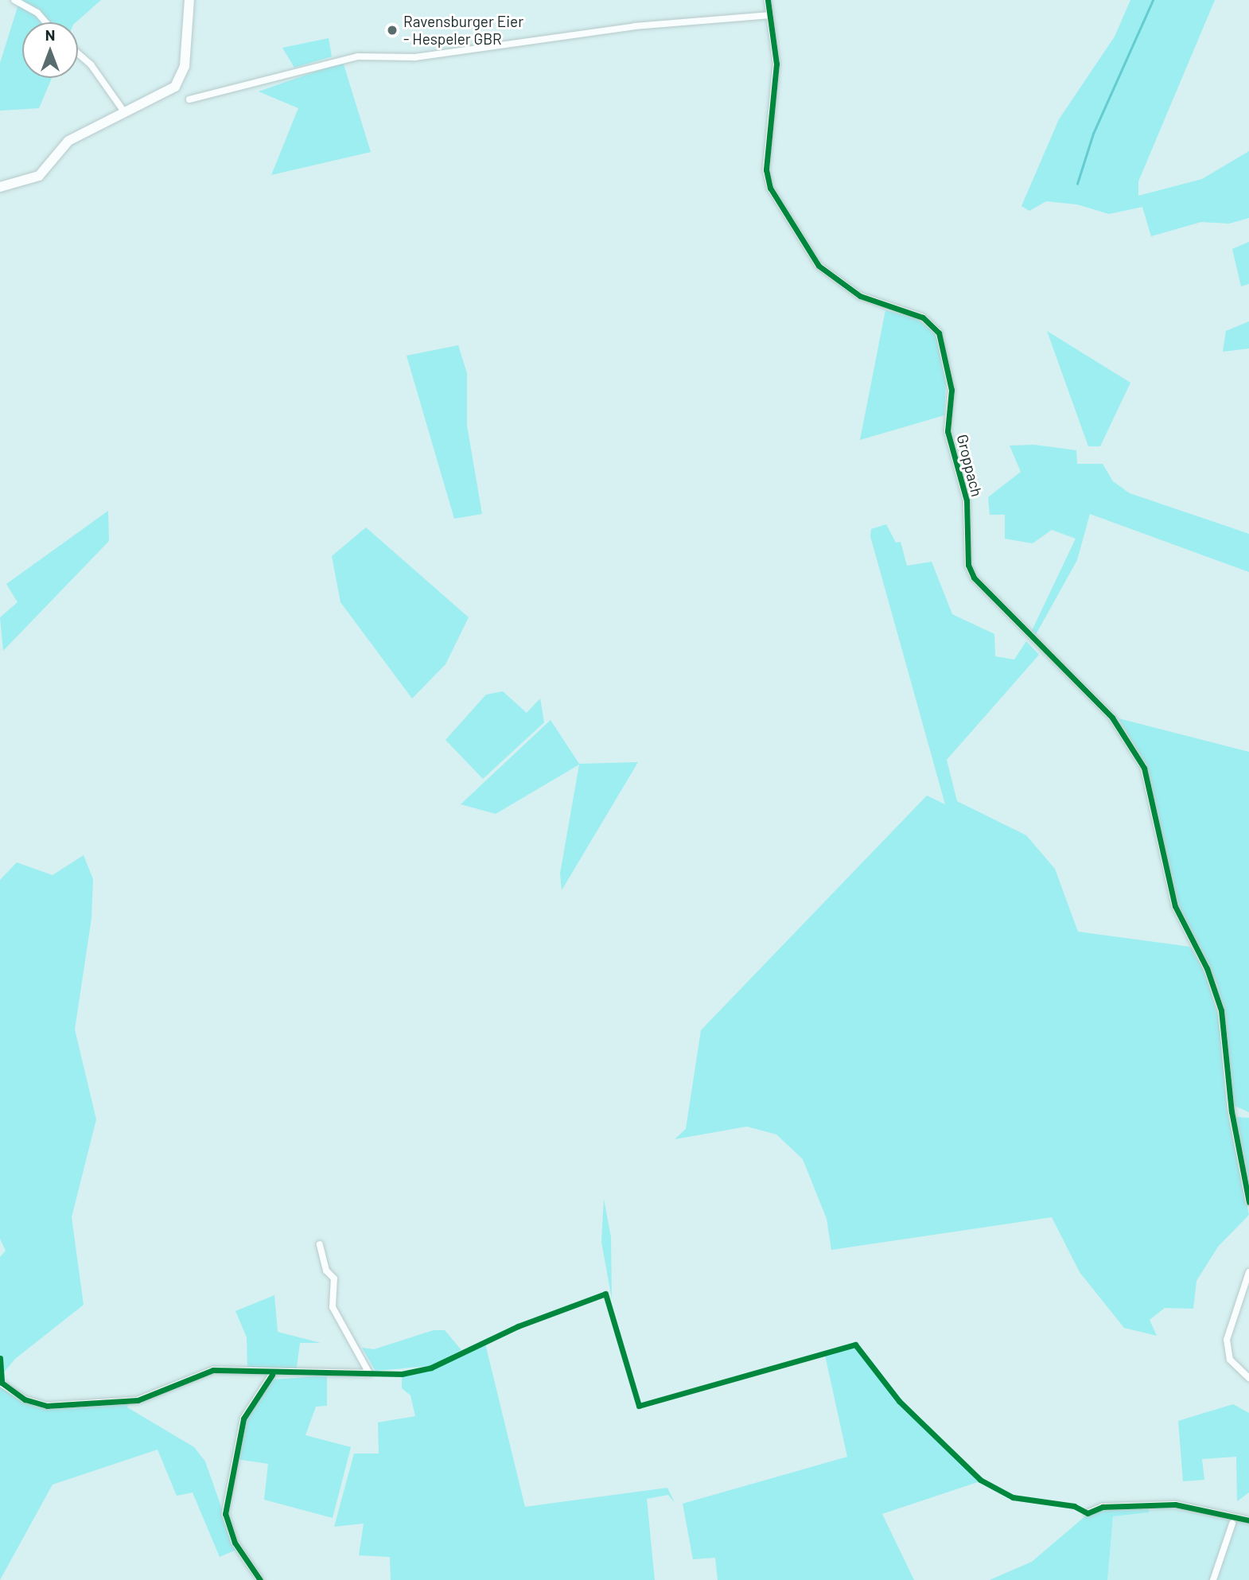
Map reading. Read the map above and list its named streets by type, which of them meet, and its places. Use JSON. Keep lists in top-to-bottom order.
{
  "streets": {
    "street": ["Groppach"]
  },
  "places": ["Ravensburger Eier - Hespeler GBR"],
  "north": "top"
}
